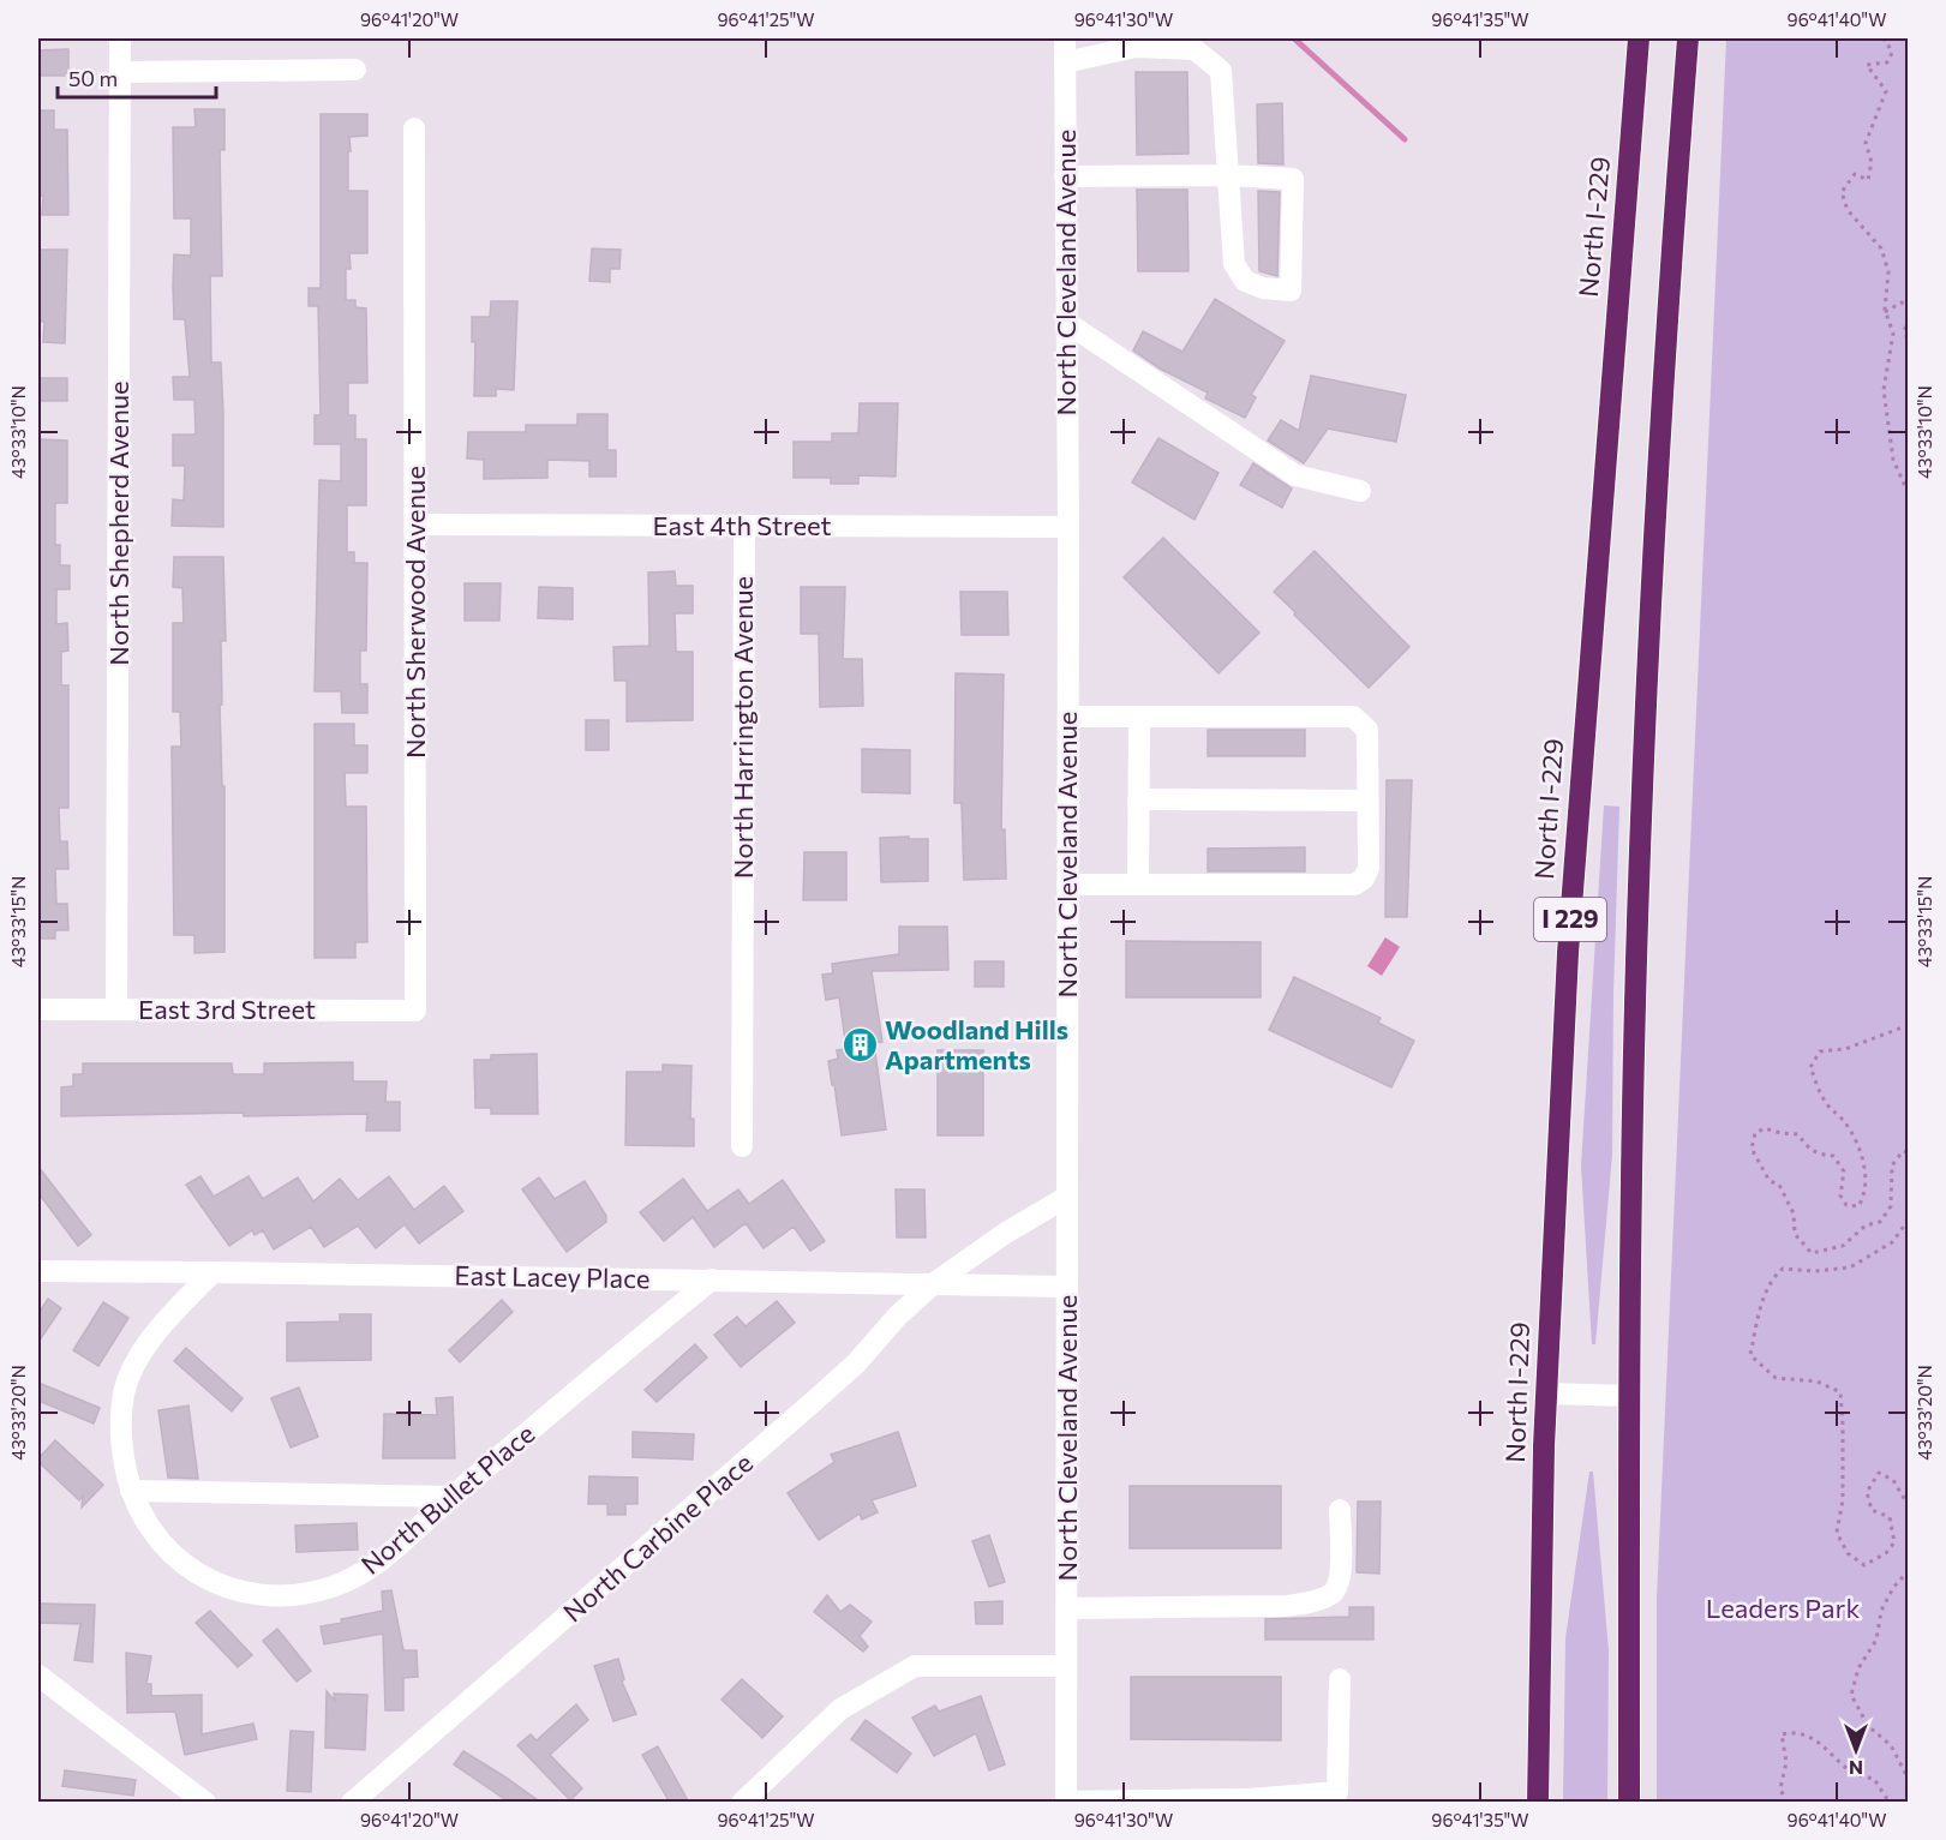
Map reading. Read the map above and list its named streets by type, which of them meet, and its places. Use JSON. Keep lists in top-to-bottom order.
{
  "streets": {
    "highway": ["North I-229", "I 229"],
    "street": [
      "North Cleveland Avenue",
      "North Shepherd Avenue",
      "East 4th Street",
      "North Sherwood Avenue",
      "North Harrington Avenue",
      "East 3rd Street",
      "East Lacey Place",
      "North Bullet Place",
      "North Carbine Place"
    ]
  },
  "crossings": [
    ["North Cleveland Avenue", "East 4th Street"],
    ["North Cleveland Avenue", "East Lacey Place"],
    ["North Cleveland Avenue", "North Carbine Place"],
    ["North Shepherd Avenue", "East 3rd Street"],
    ["East 4th Street", "North Sherwood Avenue"],
    ["East 4th Street", "North Harrington Avenue"],
    ["North Sherwood Avenue", "East 3rd Street"],
    ["East Lacey Place", "North Bullet Place"],
    ["East Lacey Place", "North Carbine Place"]
  ],
  "parks": ["Leaders Park"],
  "places": {
    "building": ["Woodland Hills Apartments"]
  },
  "scale_bar": "50 m",
  "north": "bottom",
  "coordinates": [
    "96°41'20\"W",
    "96°41'25\"W",
    "96°41'30\"W",
    "96°41'35\"W",
    "96°41'40\"W",
    "43°33'10\"N",
    "43°33'15\"N",
    "43°33'20\"N"
  ]
}
